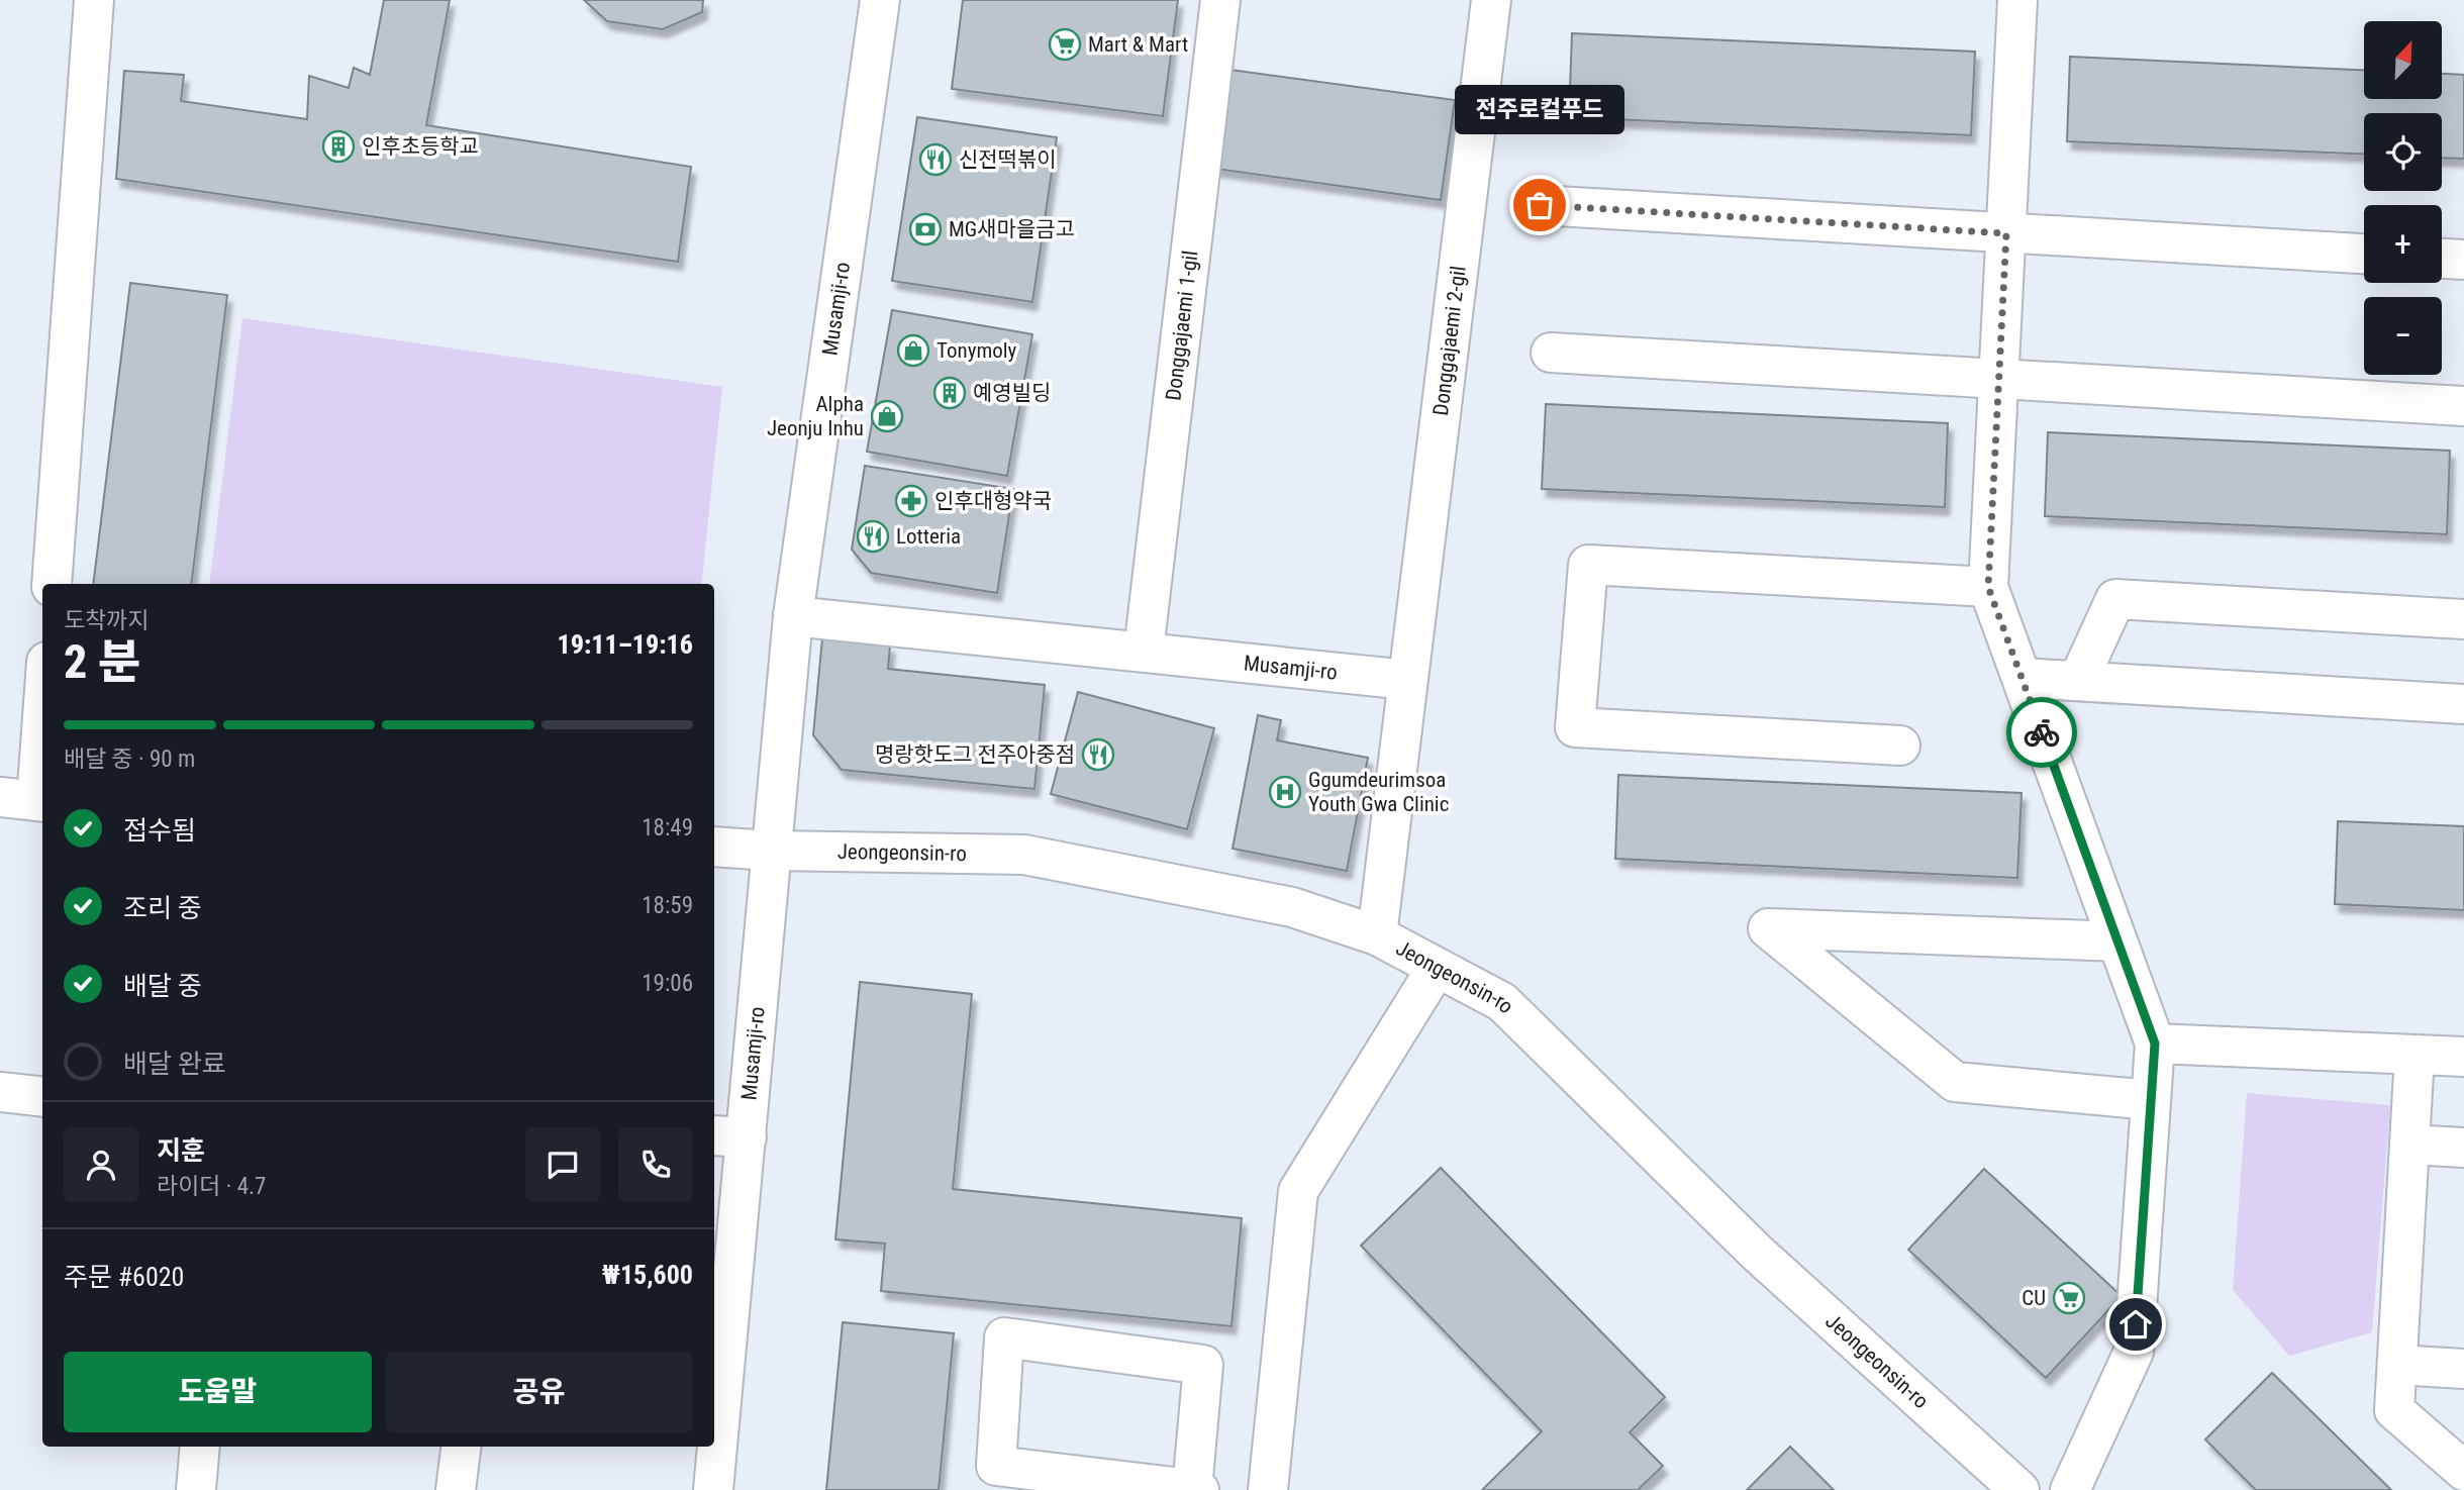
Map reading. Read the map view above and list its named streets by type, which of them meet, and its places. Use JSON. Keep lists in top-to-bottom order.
{
  "streets": {
    "street": [
      "Musamji-ro",
      "Donggajaemi 1-gil",
      "Donggajaemi 2-gil",
      "Jeongeonsin-ro"
    ]
  },
  "crossings": [
    ["Musamji-ro", "Donggajaemi 1-gil"],
    ["Musamji-ro", "Donggajaemi 2-gil"],
    ["Musamji-ro", "Jeongeonsin-ro"],
    ["Donggajaemi 2-gil", "Jeongeonsin-ro"]
  ],
  "places": {
    "supermarket": ["Mart & Mart", "CU"],
    "building": ["인후초등학교", "예영빌딩"],
    "restaurant": ["신전떡볶이", "Lotteria", "명랑핫도그 전주아중점"],
    "other": ["전주로컬푸드"],
    "bank": ["MG새마을금고"],
    "shop": ["Tonymoly", "Alpha Jeonju Inhu"],
    "pharmacy": ["인후대형약국"],
    "hospital": ["Ggumdeurimsoa Youth Gwa Clinic"]
  },
  "north": "top right",
  "page": {
    "map_buttons": ["+", "−"],
    "bubble": "전주로컬푸드",
    "heading": ["2 분", "도착까지", "19:11–19:16"],
    "panel": [
      "지훈",
      "라이더 · 4.7",
      "주문 #6020",
      "₩15,600"
    ],
    "bar": "배달 중 · 90 m",
    "list": [
      ["접수됨", "18:49"],
      ["조리 중", "18:59"],
      ["배달 중", "19:06"],
      "배달 완료"
    ],
    "buttons": ["도움말", "공유"]
  }
}
